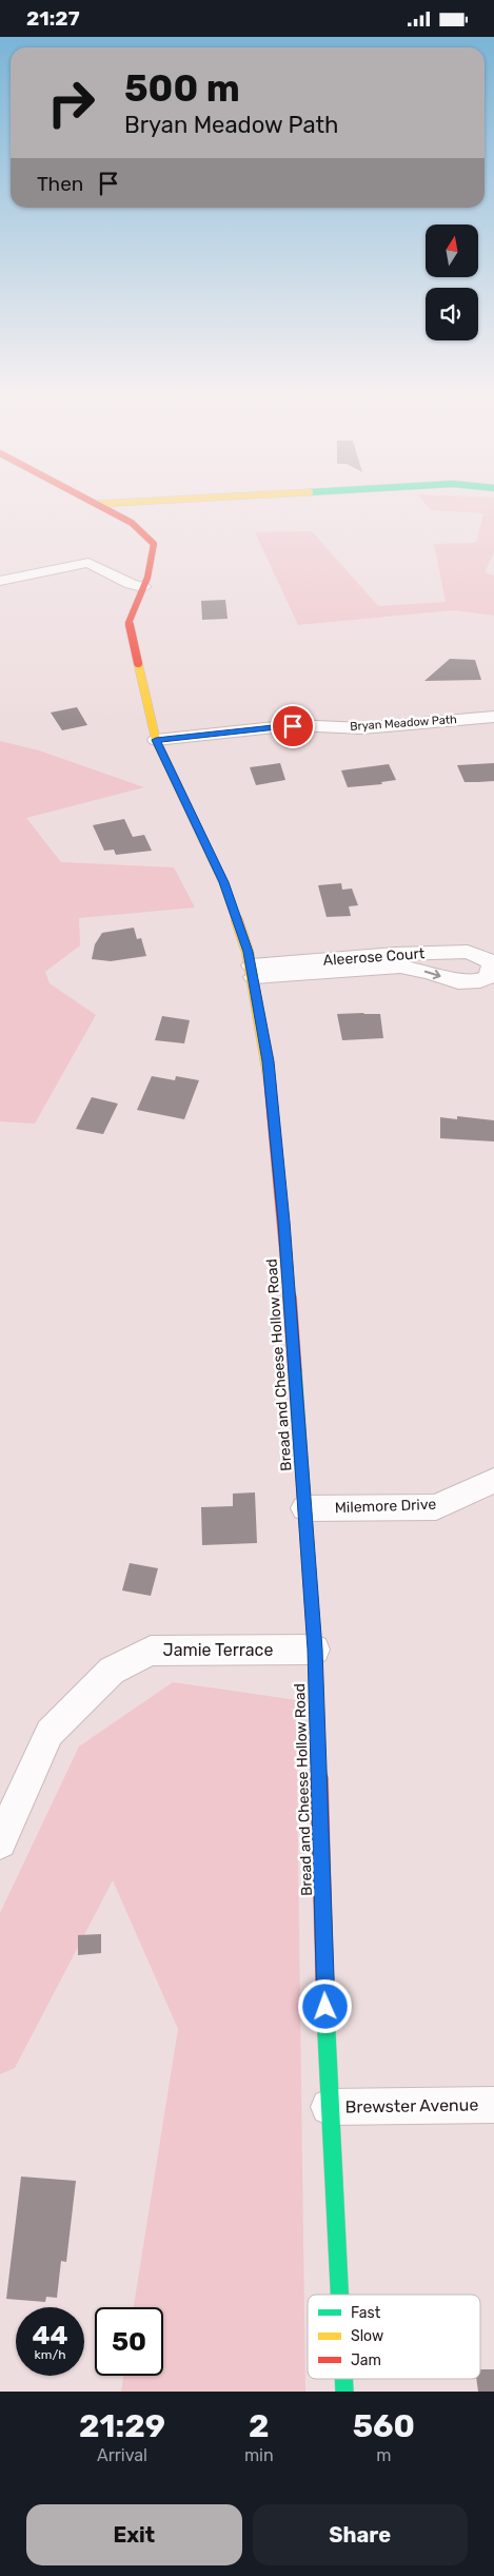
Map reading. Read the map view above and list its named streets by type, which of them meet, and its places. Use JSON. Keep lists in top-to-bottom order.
{
  "streets": {
    "main road": ["Bread and Cheese Hollow Road"],
    "street": [
      "Bryan Meadow Path",
      "Aleerose Court",
      "Milemore Drive",
      "Jamie Terrace",
      "Brewster Avenue"
    ]
  },
  "crossings": [
    ["Bryan Meadow Path", "Bread and Cheese Hollow Road"],
    ["Aleerose Court", "Bread and Cheese Hollow Road"],
    ["Bread and Cheese Hollow Road", "Milemore Drive"],
    ["Bread and Cheese Hollow Road", "Jamie Terrace"],
    ["Bread and Cheese Hollow Road", "Brewster Avenue"]
  ],
  "legend": ["Fast", "Slow", "Jam"],
  "north": "top",
  "page": {
    "status": "21:27",
    "turn": ["500 m", "Bryan Meadow Path"],
    "then": "Then",
    "speed": "44 km/h",
    "limit": "50",
    "eta": [
      "21:29",
      "Arrival",
      "2",
      "min",
      "560",
      "m"
    ],
    "buttons": ["Exit", "Share"]
  }
}
